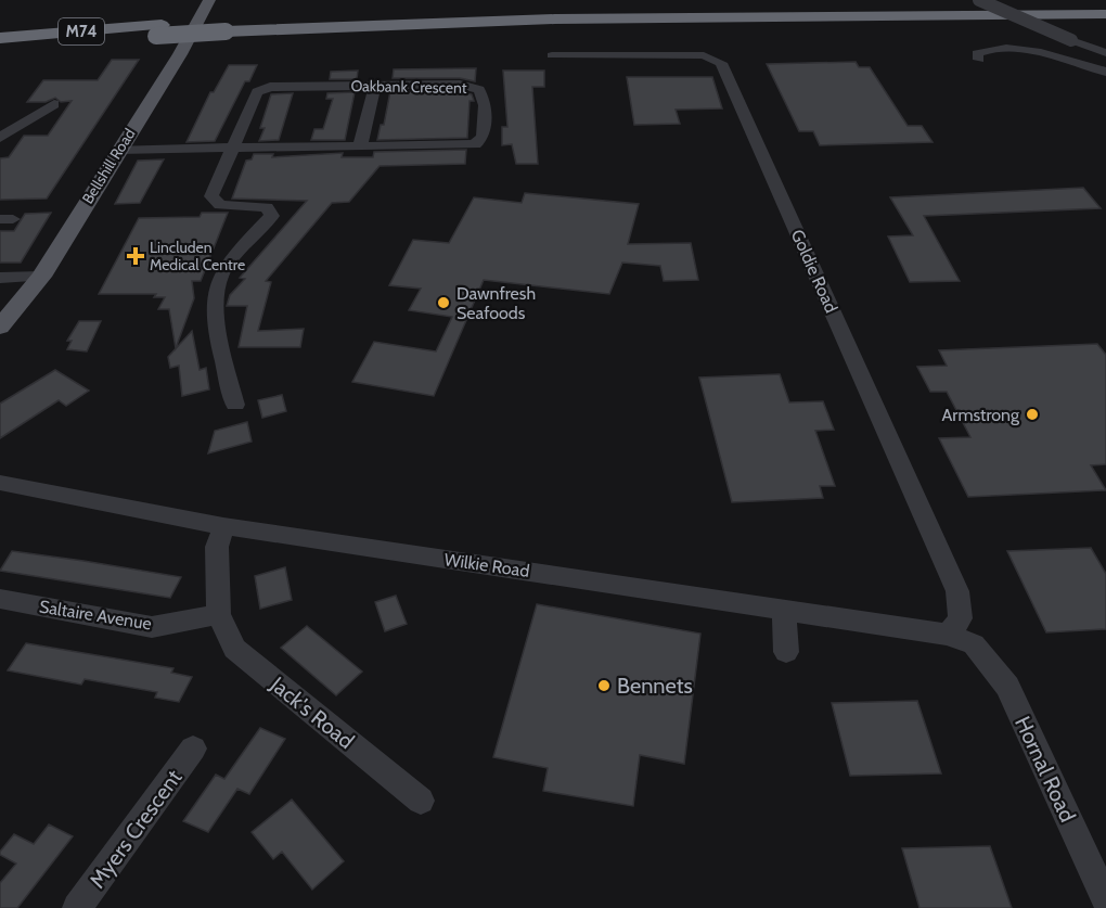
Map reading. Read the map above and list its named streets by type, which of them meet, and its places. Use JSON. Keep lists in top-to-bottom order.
{
  "streets": {
    "highway": ["M74"],
    "main road": ["Bellshill Road"],
    "street": [
      "Oakbank Crescent",
      "Goldie Road",
      "Wilkie Road",
      "Saltaire Avenue",
      "Jack's Road",
      "Hornal Road",
      "Myers Crescent"
    ]
  },
  "crossings": [
    ["Oakbank Crescent", "Bellshill Road"],
    ["Goldie Road", "Wilkie Road"],
    ["Wilkie Road", "Hornal Road"],
    ["Saltaire Avenue", "Jack's Road"]
  ],
  "places": {
    "health": ["Lincluden Medical Centre"],
    "other": ["Dawnfresh Seafoods", "Armstrong", "Bennets"]
  }
}
